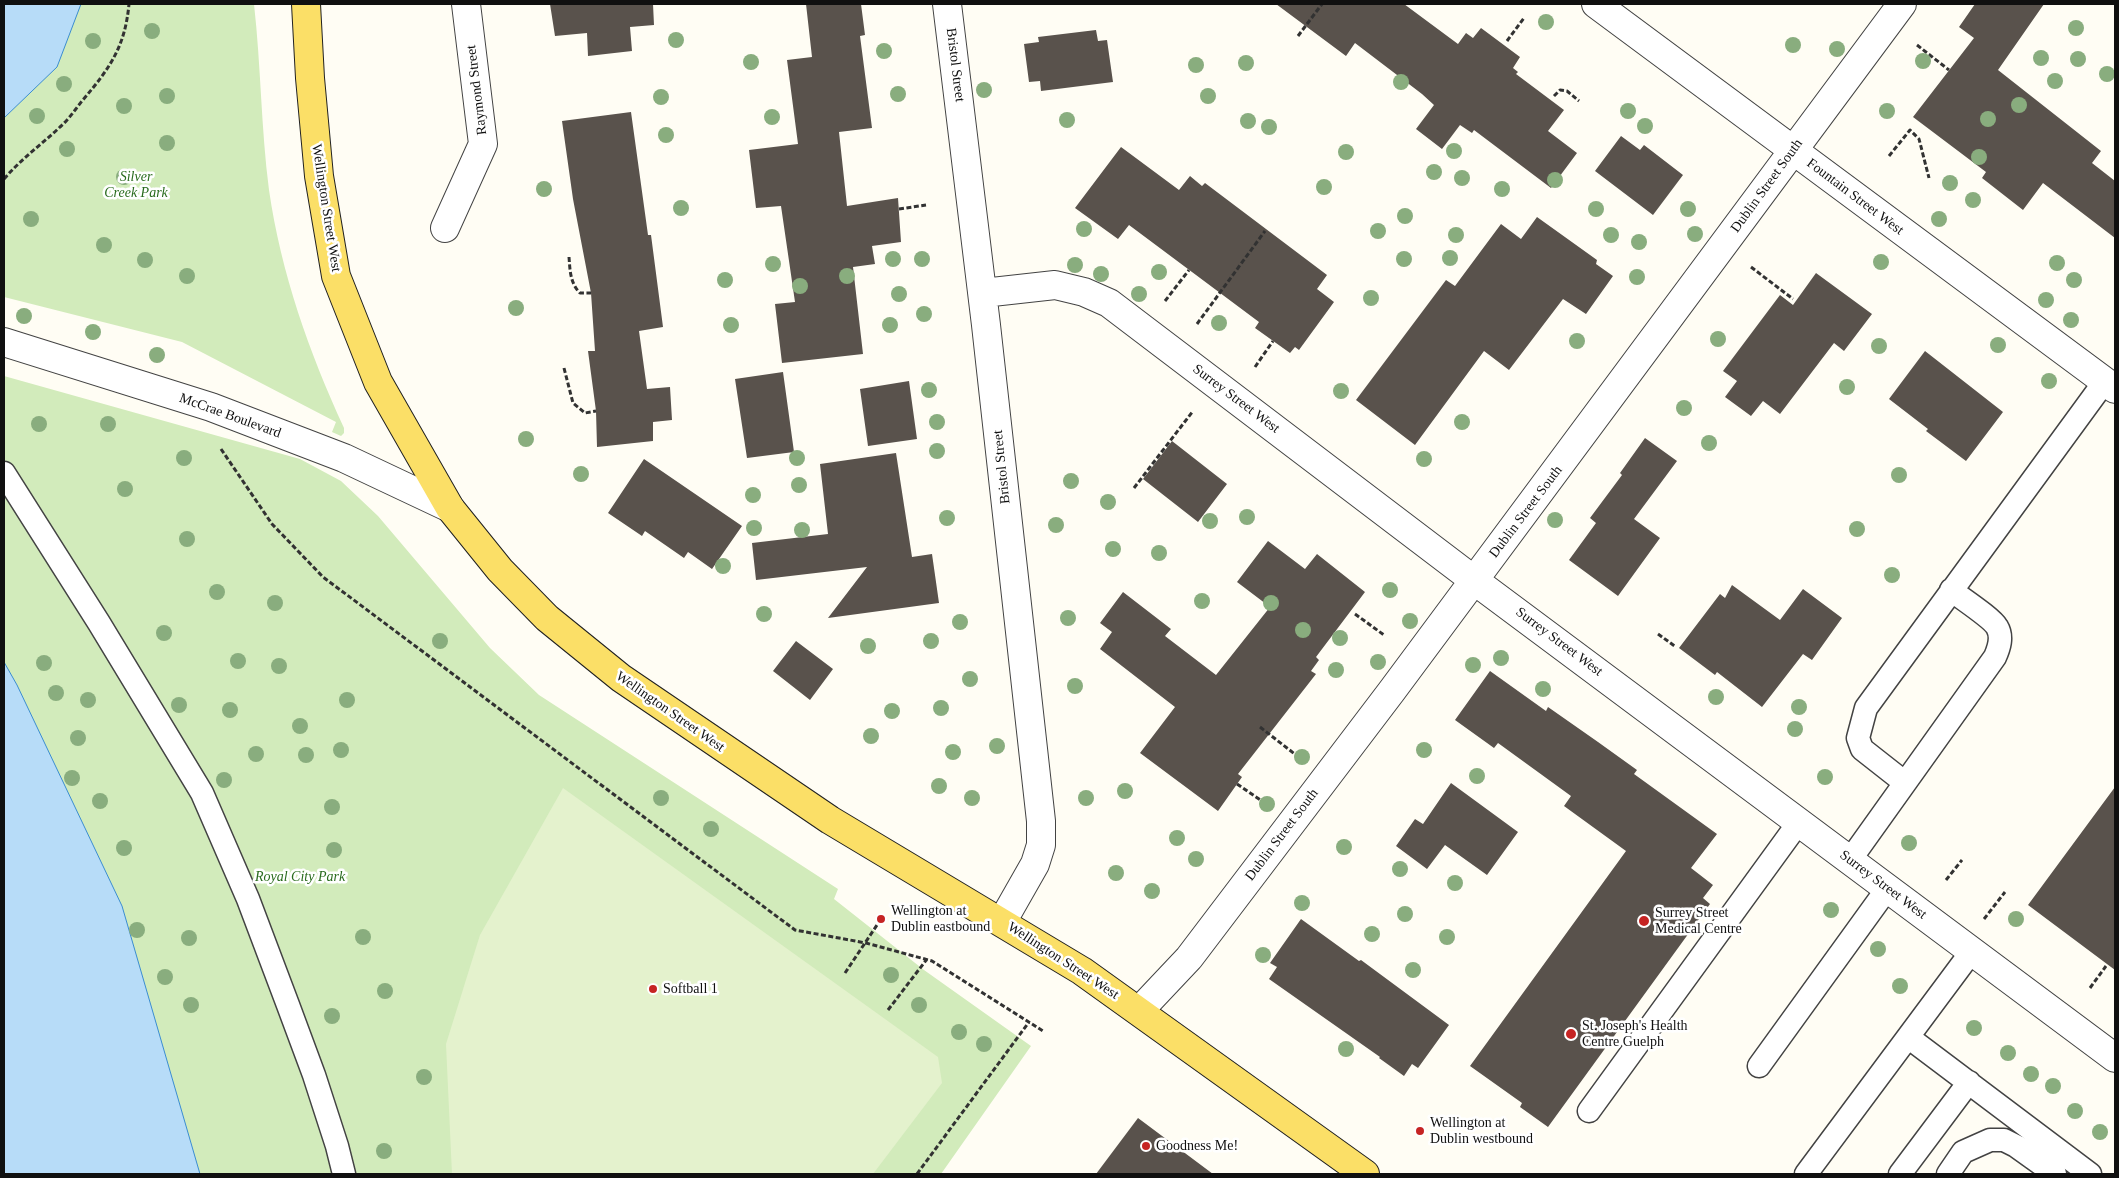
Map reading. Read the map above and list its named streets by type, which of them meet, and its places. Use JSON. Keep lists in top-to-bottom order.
{
  "streets": {
    "main road": ["Wellington Street West"],
    "street": [
      "Bristol Street",
      "Raymond Street",
      "Dublin Street South",
      "Fountain Street West",
      "Surrey Street West",
      "McCrae Boulevard"
    ]
  },
  "crossings": [
    ["Bristol Street", "Wellington Street West"],
    ["Bristol Street", "Surrey Street West"],
    ["Dublin Street South", "Fountain Street West"],
    ["Dublin Street South", "Wellington Street West"],
    ["Dublin Street South", "Surrey Street West"],
    ["Wellington Street West", "McCrae Boulevard"]
  ],
  "parks": ["Silver Creek Park", "Royal City Park"],
  "places": [
    "Wellington at Dublin eastbound",
    "Surrey Street Medical Centre",
    "Softball 1",
    "St. Joseph's Health Centre Guelph",
    "Wellington at Dublin westbound",
    "Goodness Me!"
  ]
}
